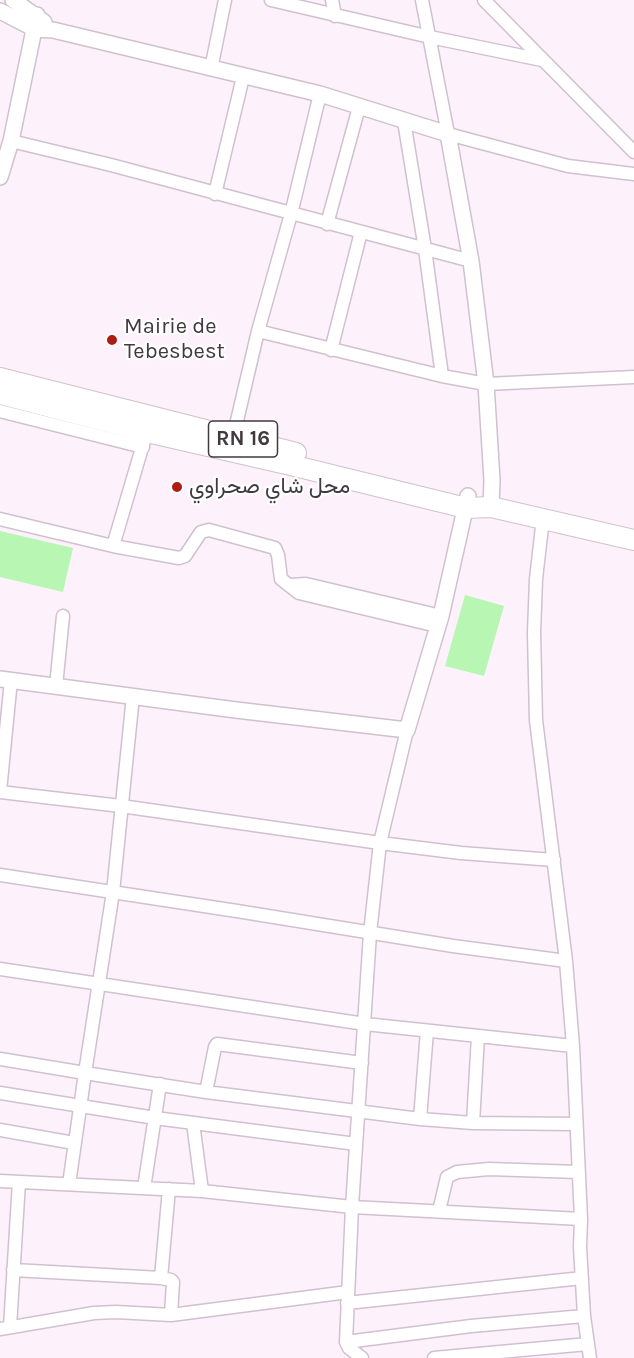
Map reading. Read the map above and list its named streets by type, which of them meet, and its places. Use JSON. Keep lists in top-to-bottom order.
{
  "streets": {
    "main road": ["RN 16"]
  },
  "places": ["Mairie de Tebesbest", "محل شاي صحراوي"]
}
